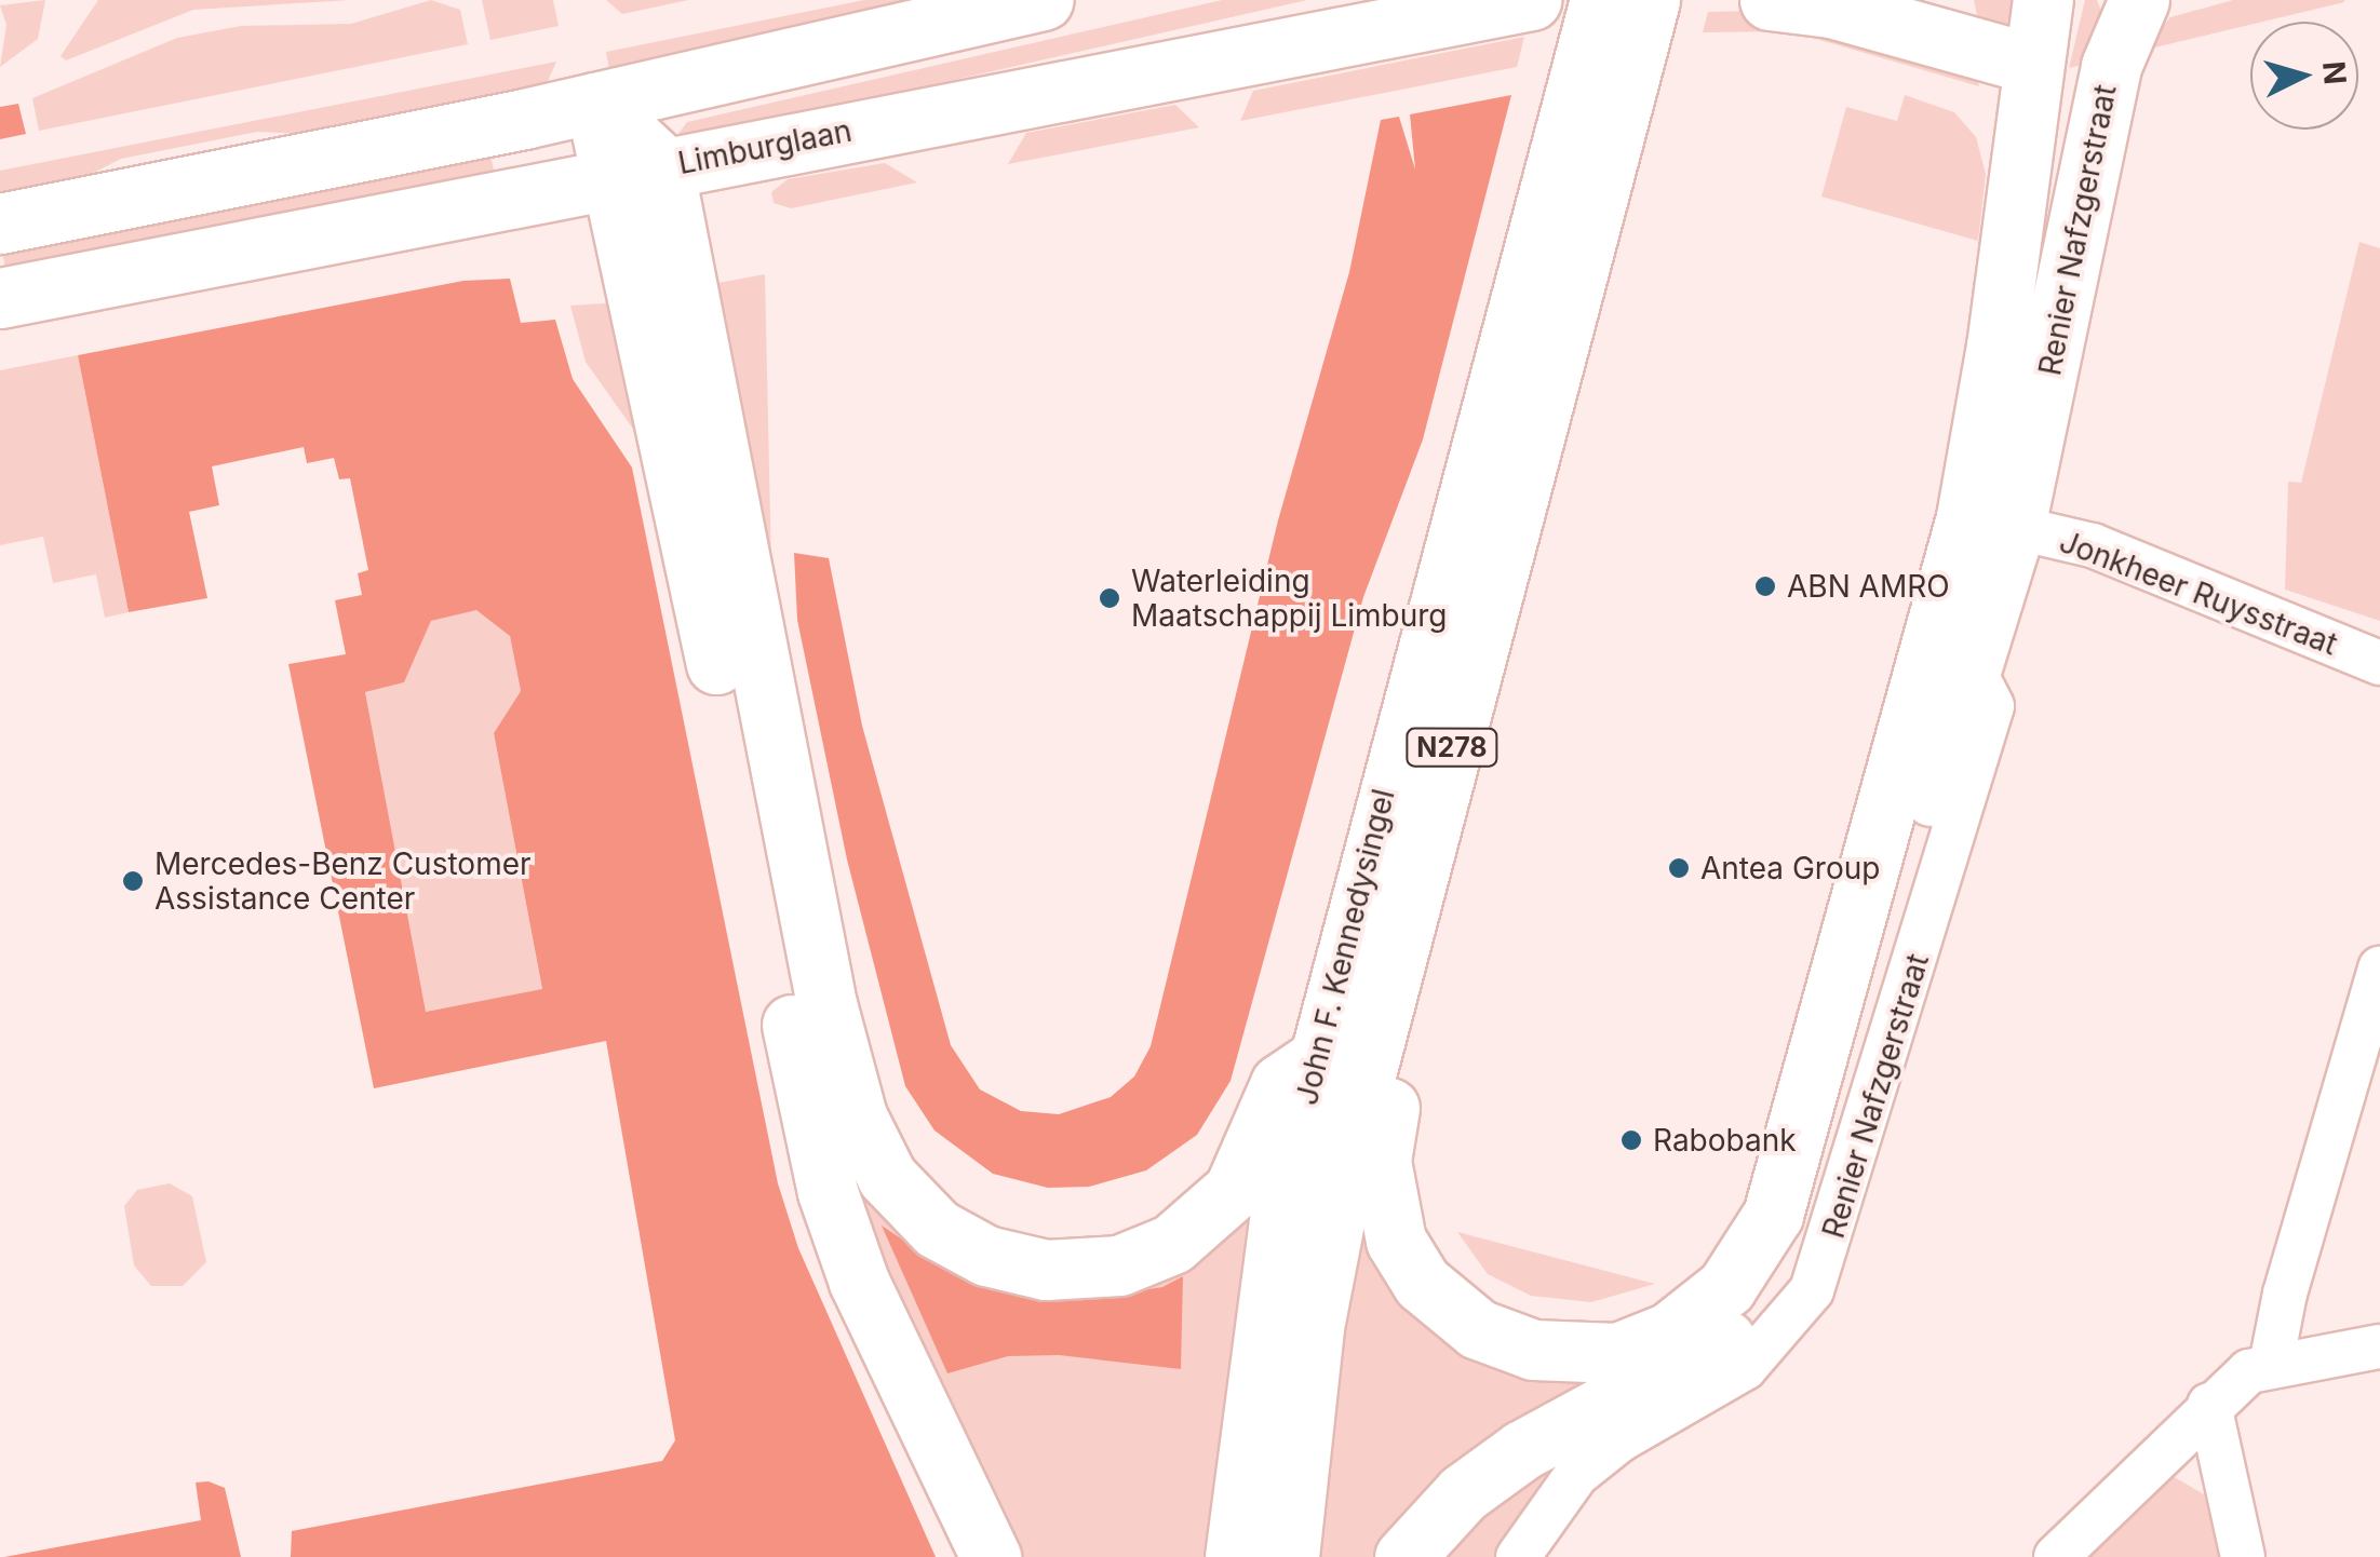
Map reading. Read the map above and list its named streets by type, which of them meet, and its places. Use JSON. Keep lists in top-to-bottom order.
{
  "streets": {
    "main road": [
      "Limburglaan",
      "Renier Nafzgerstraat",
      "N278",
      "John F. Kennedysingel"
    ],
    "street": ["Jonkheer Ruysstraat"]
  },
  "crossings": [
    ["Renier Nafzgerstraat", "Jonkheer Ruysstraat"],
    ["N278", "John F. Kennedysingel"]
  ],
  "places": [
    "ABN AMRO",
    "Waterleiding Maatschappij Limburg",
    "Antea Group",
    "Mercedes-Benz Customer Assistance Center",
    "Rabobank"
  ],
  "north": "right"
}
